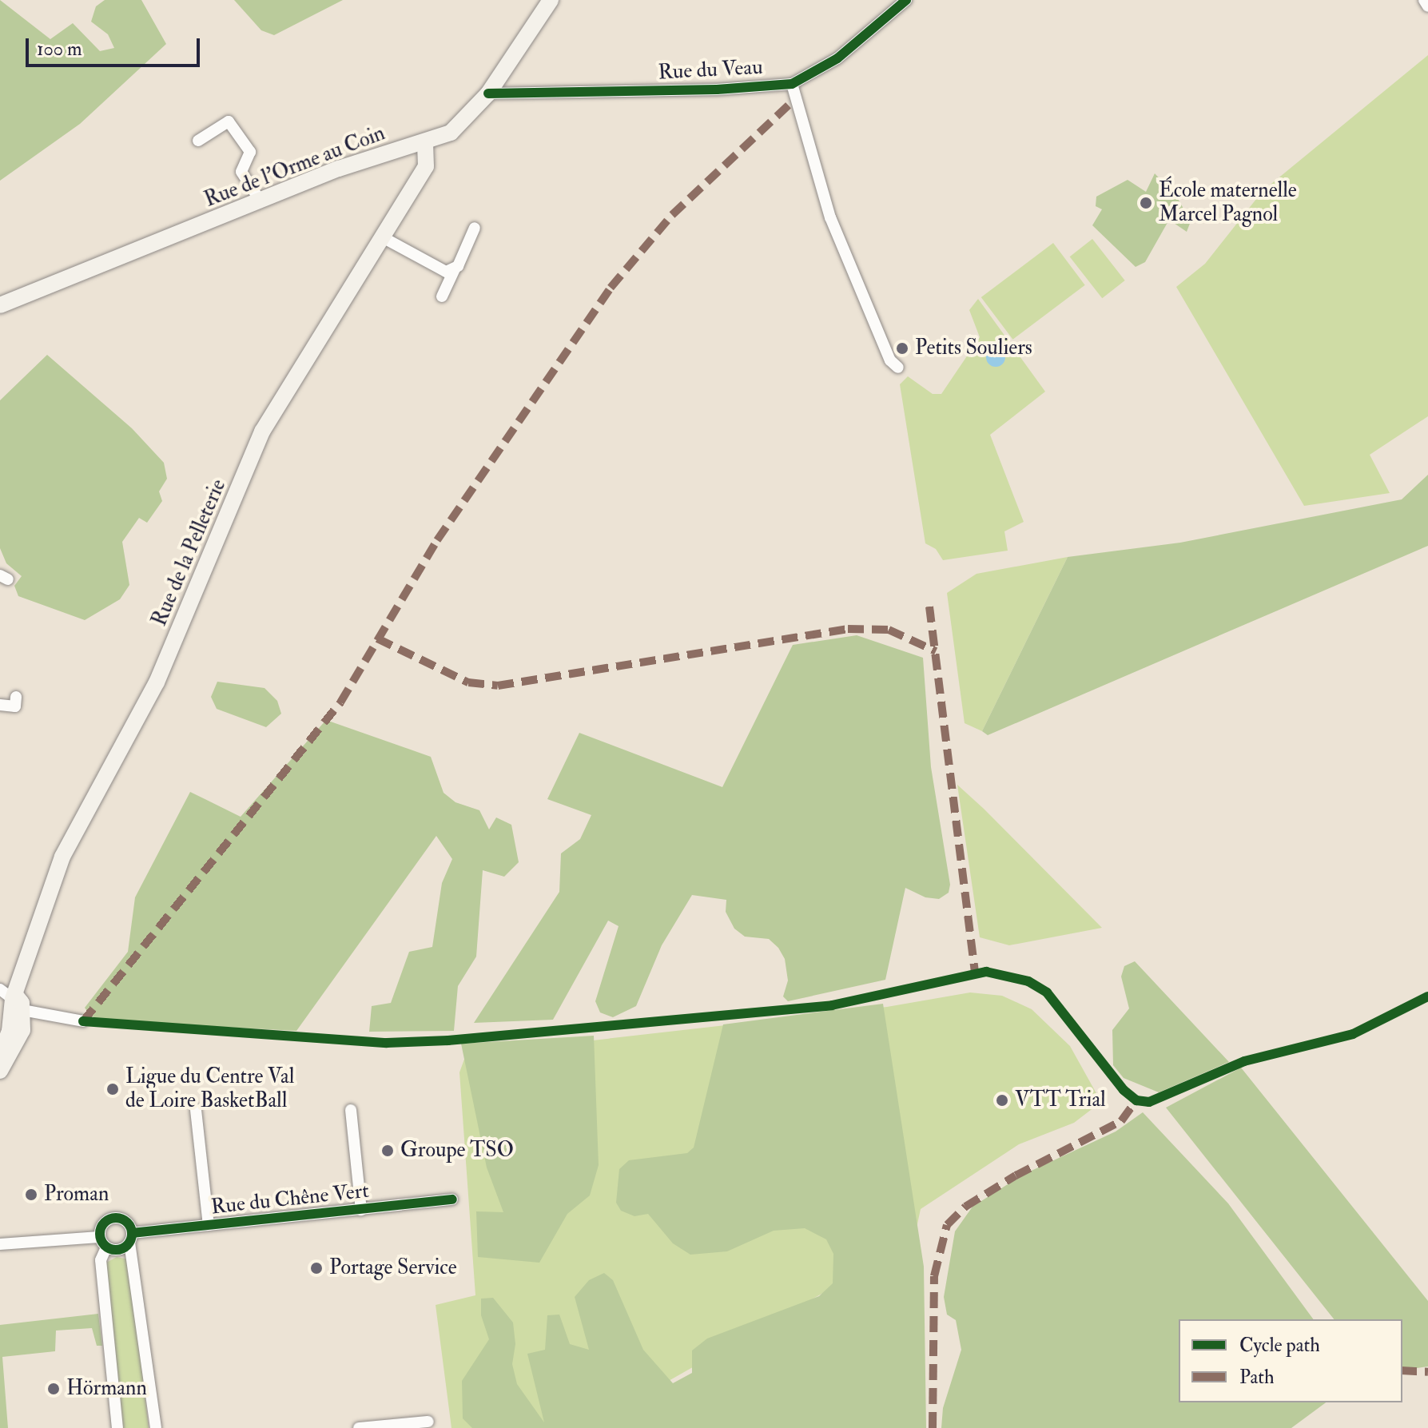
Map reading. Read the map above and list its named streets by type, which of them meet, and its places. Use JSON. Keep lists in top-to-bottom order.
{
  "streets": {
    "main road": ["Rue de l'Orme au Coin", "Rue de la Pelleterie"],
    "street": ["Rue du Veau", "Rue du Chêne Vert"]
  },
  "crossings": [
    ["Rue du Veau", "Rue de l'Orme au Coin"],
    ["Rue de l'Orme au Coin", "Rue de la Pelleterie"]
  ],
  "places": [
    "École maternelle Marcel Pagnol",
    "Petits Souliers",
    "Ligue du Centre Val de Loire BasketBall",
    "VTT Trial",
    "Groupe TSO",
    "Proman",
    "Portage Service",
    "Hörmann"
  ],
  "legend": ["Cycle path", "Path"],
  "scale_bar": "100 m"
}
